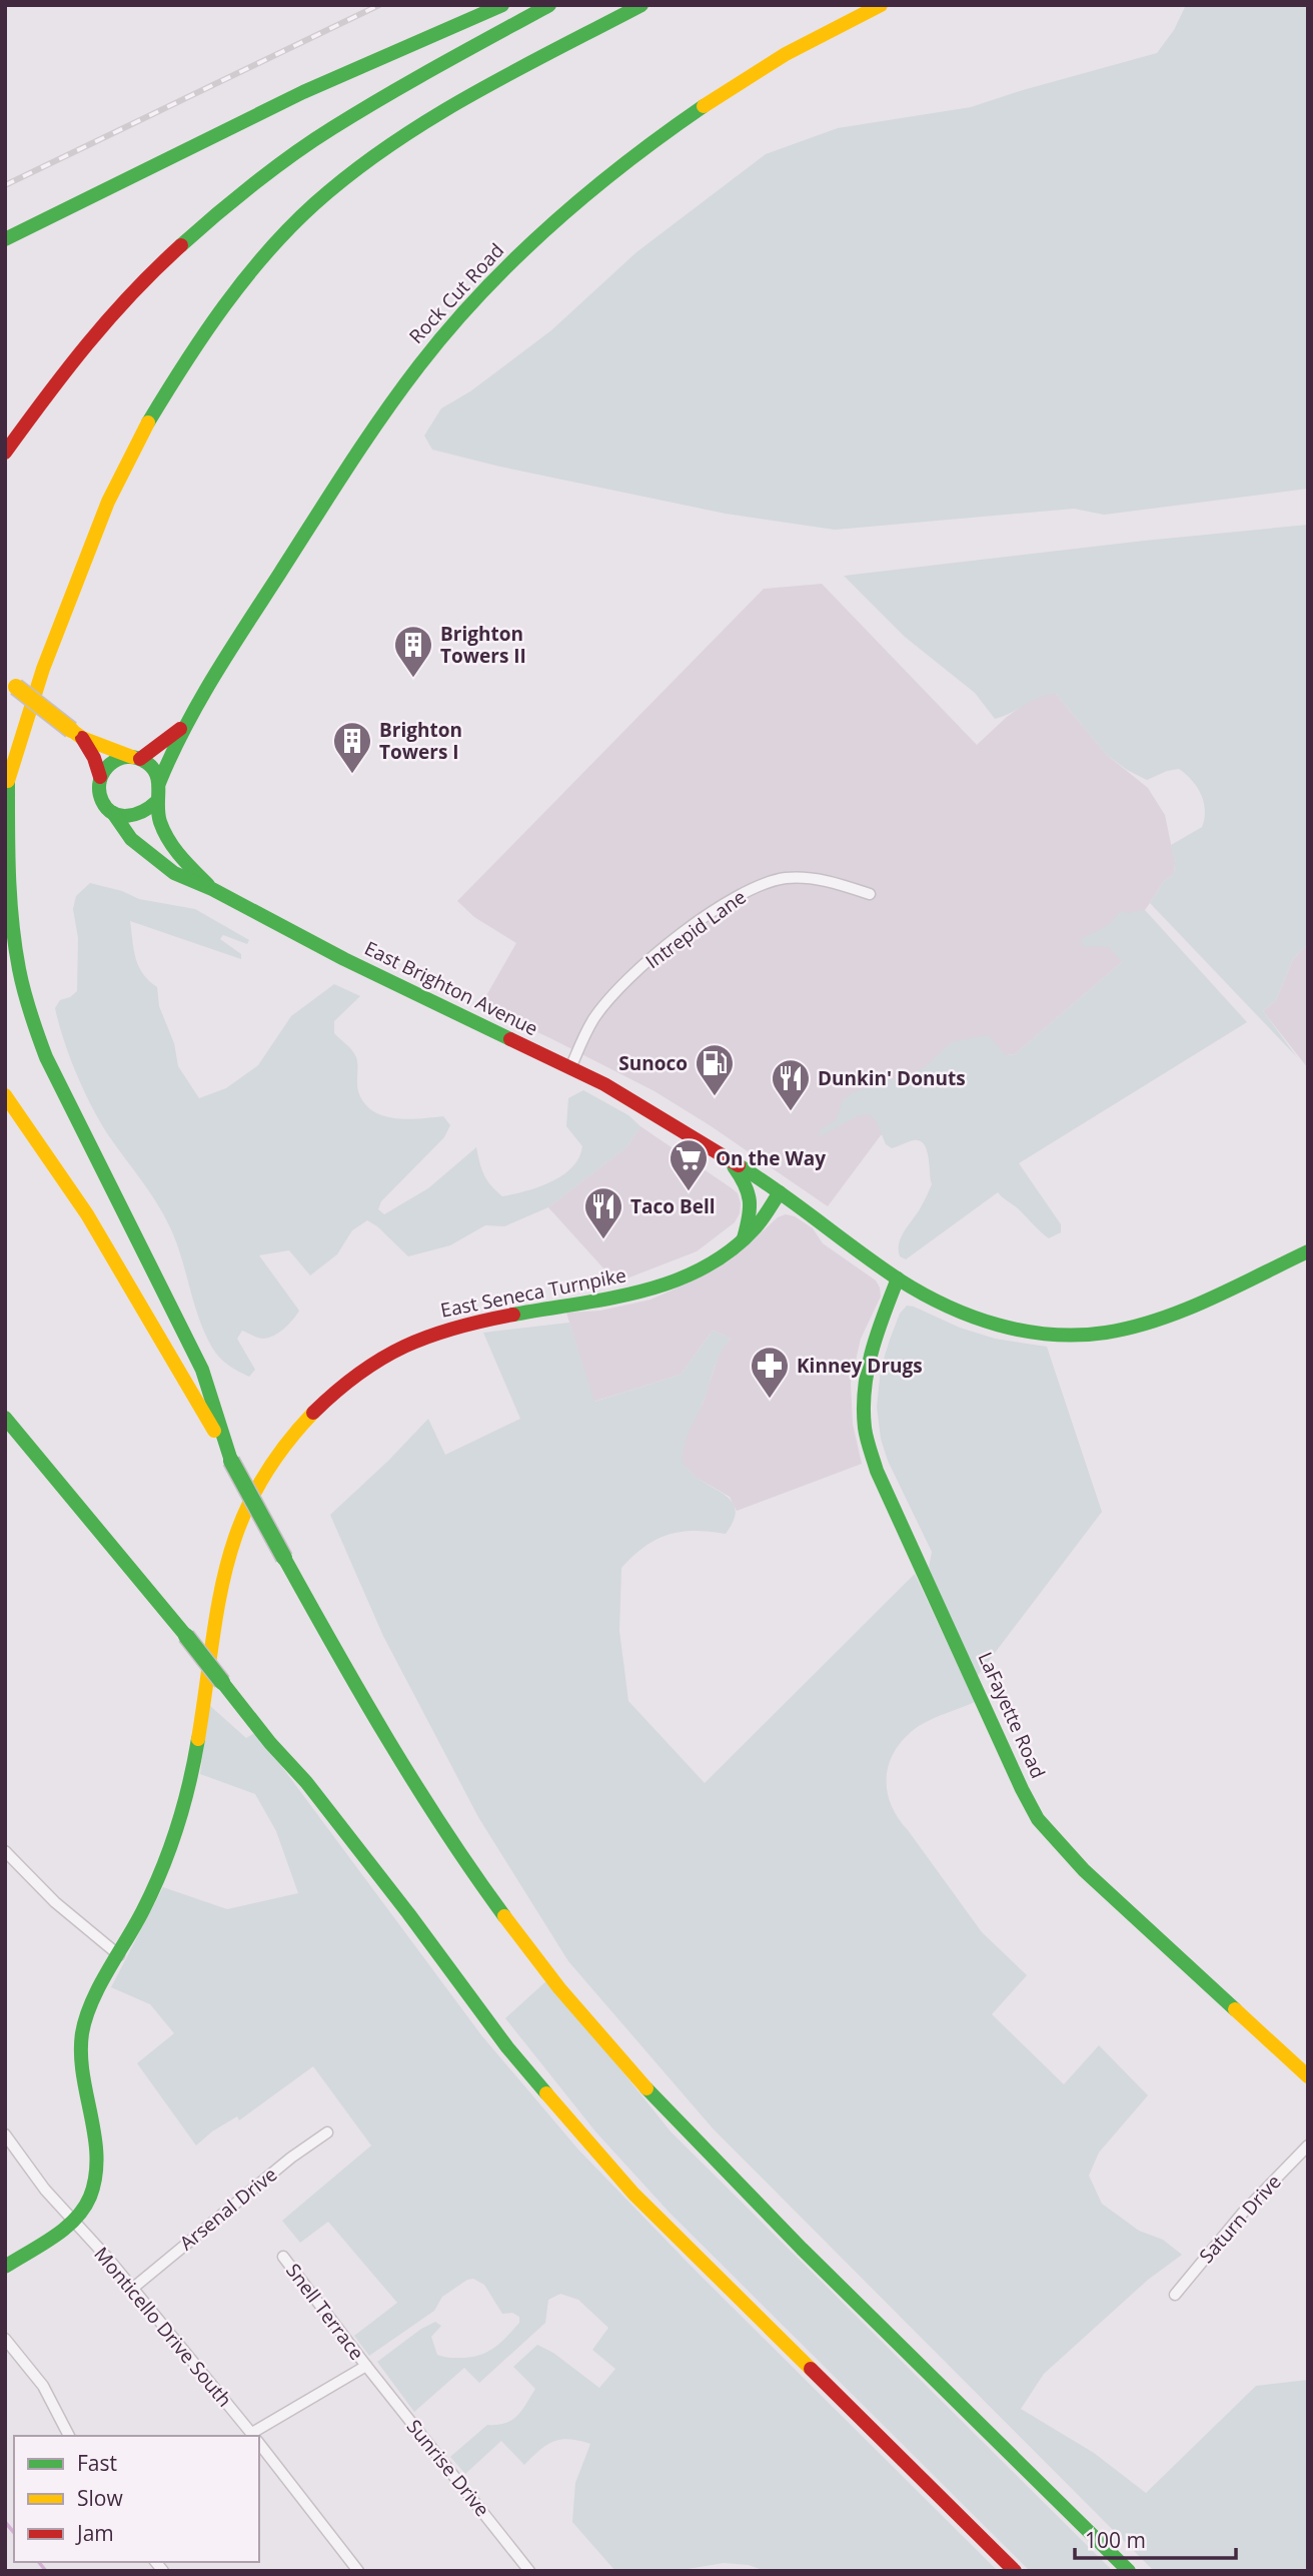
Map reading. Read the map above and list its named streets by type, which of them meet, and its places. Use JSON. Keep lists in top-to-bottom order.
{
  "streets": {
    "main road": [
      "Rock Cut Road",
      "East Brighton Avenue",
      "East Seneca Turnpike",
      "LaFayette Road"
    ],
    "street": [
      "Intrepid Lane",
      "Arsenal Drive",
      "Saturn Drive",
      "Snell Terrace",
      "Monticello Drive South",
      "Sunrise Drive"
    ]
  },
  "crossings": [
    ["Rock Cut Road", "East Brighton Avenue"],
    ["Intrepid Lane", "East Brighton Avenue"],
    ["East Brighton Avenue", "East Seneca Turnpike"],
    ["East Seneca Turnpike", "Monticello Drive South"],
    ["Arsenal Drive", "Monticello Drive South"],
    ["Snell Terrace", "Sunrise Drive"]
  ],
  "places": {
    "building": ["Brighton Towers II", "Brighton Towers I"],
    "fuel station": ["Sunoco"],
    "restaurant": ["Dunkin' Donuts", "Taco Bell"],
    "supermarket": ["On the Way"],
    "pharmacy": ["Kinney Drugs"]
  },
  "legend": ["Fast", "Slow", "Jam"],
  "scale_bar": "100 m"
}
